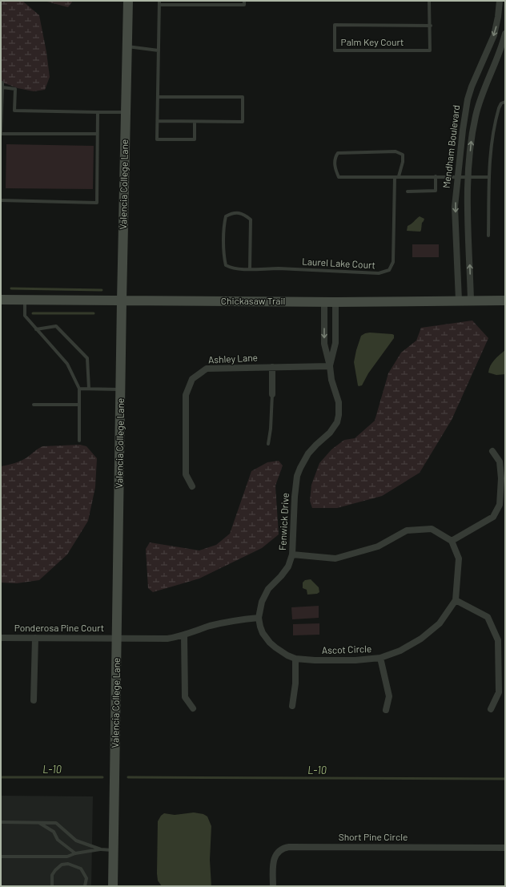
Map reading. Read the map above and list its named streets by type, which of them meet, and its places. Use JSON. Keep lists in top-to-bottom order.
{
  "streets": {
    "street": [
      "Mendham Boulevard",
      "Valencia College Lane",
      "Chickasaw Trail",
      "Ashley Lane",
      "Fenwick Drive",
      "Ponderosa Pine Court",
      "Ascot Circle",
      "Short Pine Circle"
    ],
    "lane": ["Palm Key Court", "Laurel Lake Court"]
  },
  "crossings": [
    ["Mendham Boulevard", "Chickasaw Trail"],
    ["Valencia College Lane", "Chickasaw Trail"],
    ["Valencia College Lane", "Ponderosa Pine Court"],
    ["Chickasaw Trail", "Fenwick Drive"],
    ["Ashley Lane", "Fenwick Drive"],
    ["Fenwick Drive", "Ascot Circle"]
  ],
  "water": ["L-10"]
}
